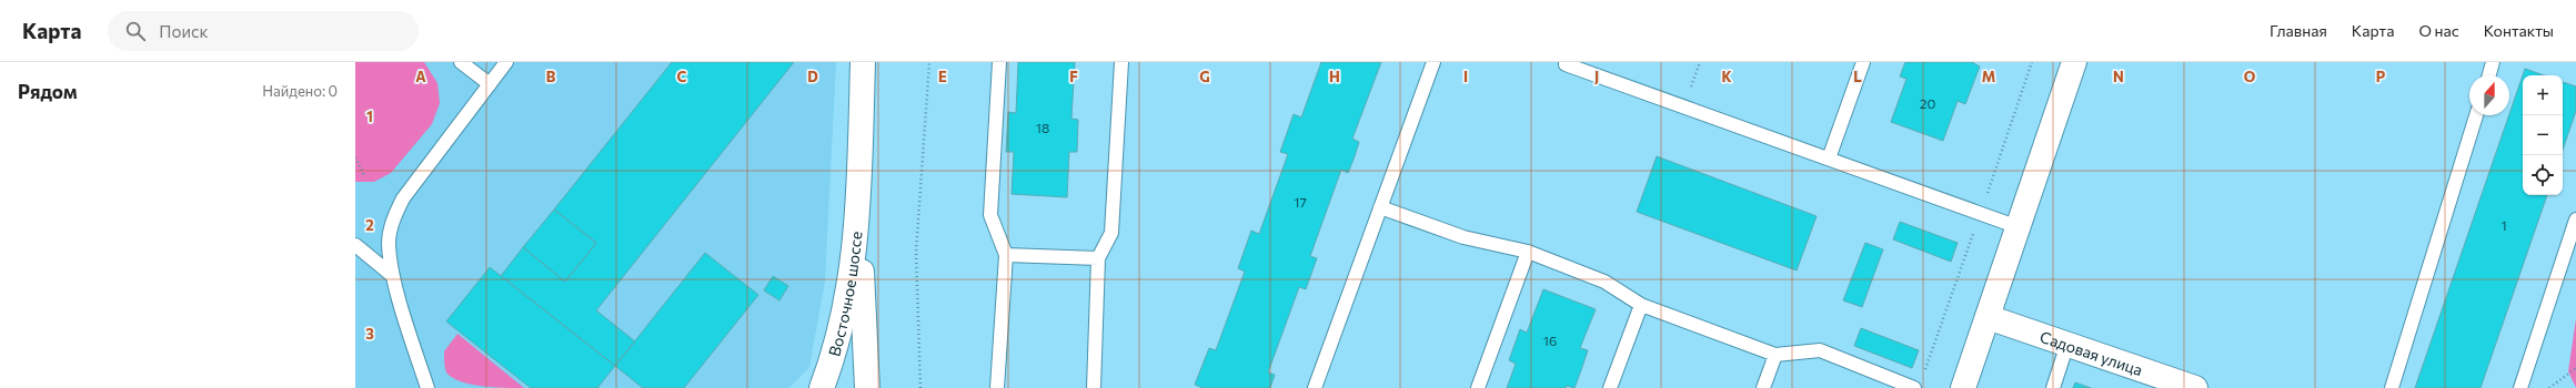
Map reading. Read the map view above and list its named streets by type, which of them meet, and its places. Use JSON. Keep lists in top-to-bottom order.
{
  "streets": {
    "street": ["Восточное шоссе", "Садовая улица"]
  },
  "house_numbers": [
    "20",
    "18",
    "17",
    "1",
    "16"
  ],
  "north": "top",
  "page": {
    "header": "Карта",
    "search": "Поиск",
    "nav": [
      "Главная",
      "Карта",
      "О нас",
      "Контакты"
    ],
    "heading": ["Рядом", "Найдено: 0"],
    "map_buttons": ["+", "−"]
  },
  "grid": {
    "columns": [
      "A",
      "B",
      "C",
      "D",
      "E",
      "F",
      "G",
      "H",
      "I",
      "J",
      "K",
      "L",
      "M",
      "N",
      "O",
      "P"
    ],
    "rows": ["1", "2", "3"]
  }
}
